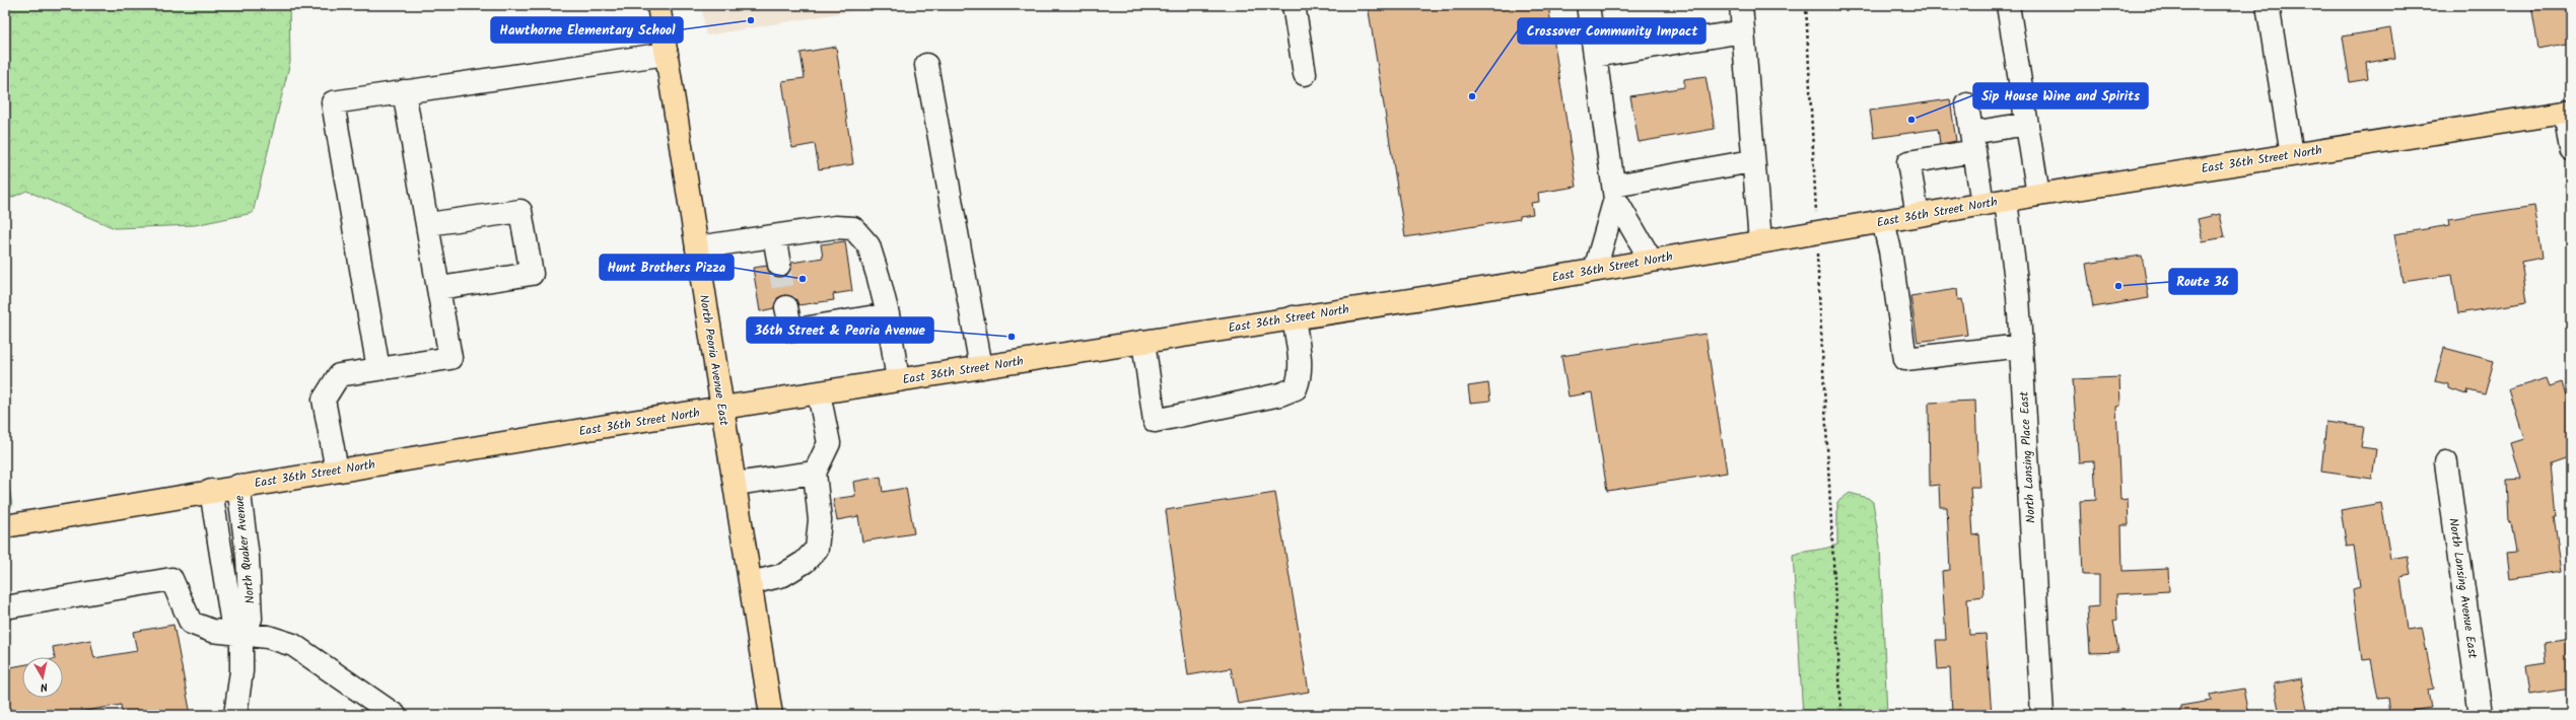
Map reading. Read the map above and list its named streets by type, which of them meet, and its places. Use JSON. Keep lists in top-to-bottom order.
{
  "streets": {
    "main road": ["East 36th Street North", "North Peoria Avenue East"],
    "street": ["North Lansing Place East", "North Quaker Avenue", "North Lansing Avenue East"]
  },
  "crossings": [
    ["East 36th Street North", "North Peoria Avenue East"],
    ["East 36th Street North", "North Lansing Place East"],
    ["East 36th Street North", "North Quaker Avenue"]
  ],
  "places": [
    "Hawthorne Elementary School",
    "Crossover Community Impact",
    "Sip House Wine and Spirits",
    "Hunt Brothers Pizza",
    "Route 36",
    "36th Street & Peoria Avenue"
  ],
  "north": "bottom"
}
